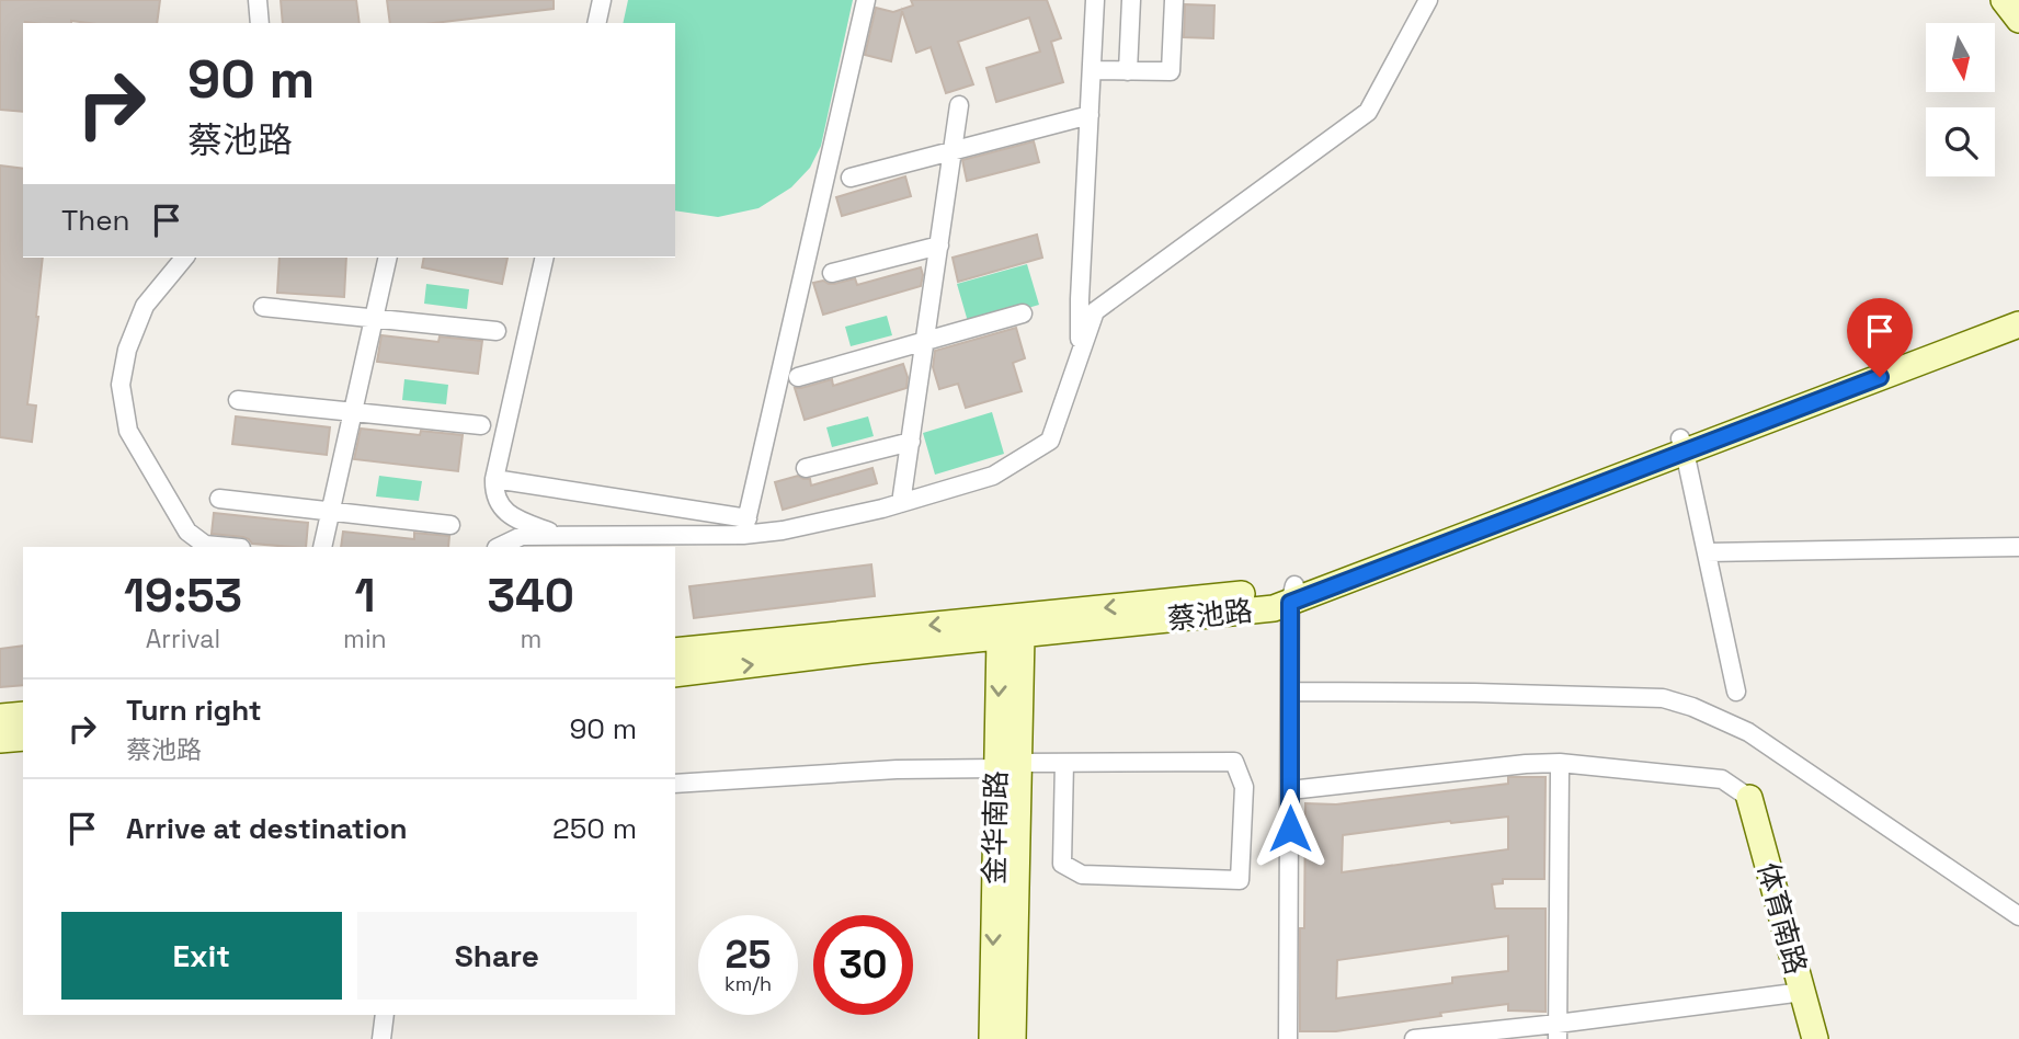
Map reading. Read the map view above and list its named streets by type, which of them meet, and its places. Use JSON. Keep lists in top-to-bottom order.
{
  "streets": {
    "street": ["蔡池路", "金华南路", "体育南路"]
  },
  "crossings": [
    ["蔡池路", "金华南路"]
  ],
  "north": "bottom",
  "page": {
    "turn": ["90 m", "蔡池路"],
    "then": "Then",
    "eta": [
      "19:53",
      "Arrival",
      "1",
      "min",
      "340",
      "m"
    ],
    "list": [
      {
        "name": "Turn right",
        "note": "蔡池路",
        "value": "90 m"
      },
      {
        "name": "Arrive at destination",
        "value": "250 m"
      }
    ],
    "buttons": ["Exit", "Share"],
    "speed": "25 km/h",
    "limit": "30"
  }
}
